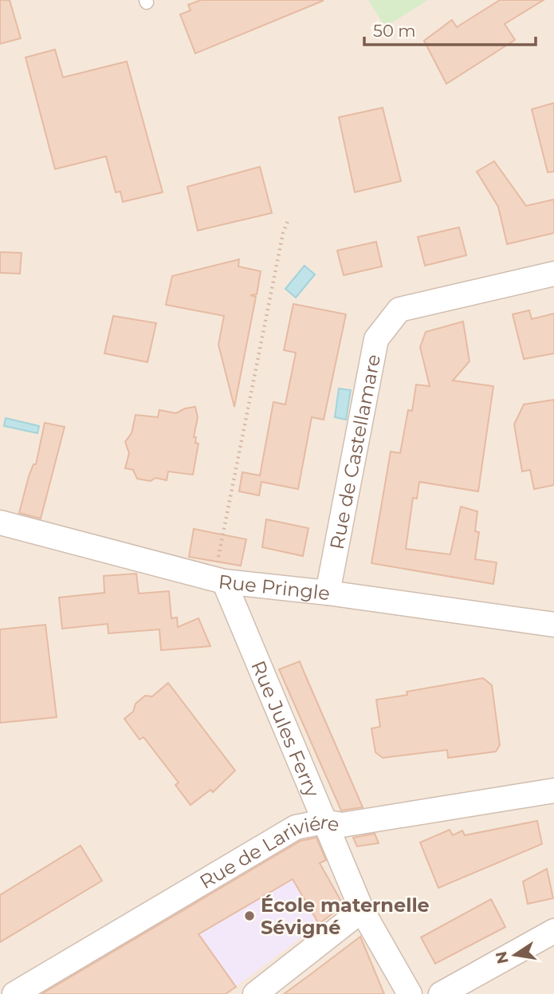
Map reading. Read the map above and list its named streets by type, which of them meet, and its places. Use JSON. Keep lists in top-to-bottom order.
{
  "streets": {
    "street": [
      "Rue de Castellamare",
      "Rue Pringle",
      "Rue Jules Ferry",
      "Rue de Lariviére"
    ]
  },
  "crossings": [
    ["Rue de Castellamare", "Rue Pringle"],
    ["Rue Pringle", "Rue Jules Ferry"],
    ["Rue Jules Ferry", "Rue de Lariviére"]
  ],
  "places": ["École maternelle Sévigné"],
  "scale_bar": "50 m",
  "north": "left"
}
